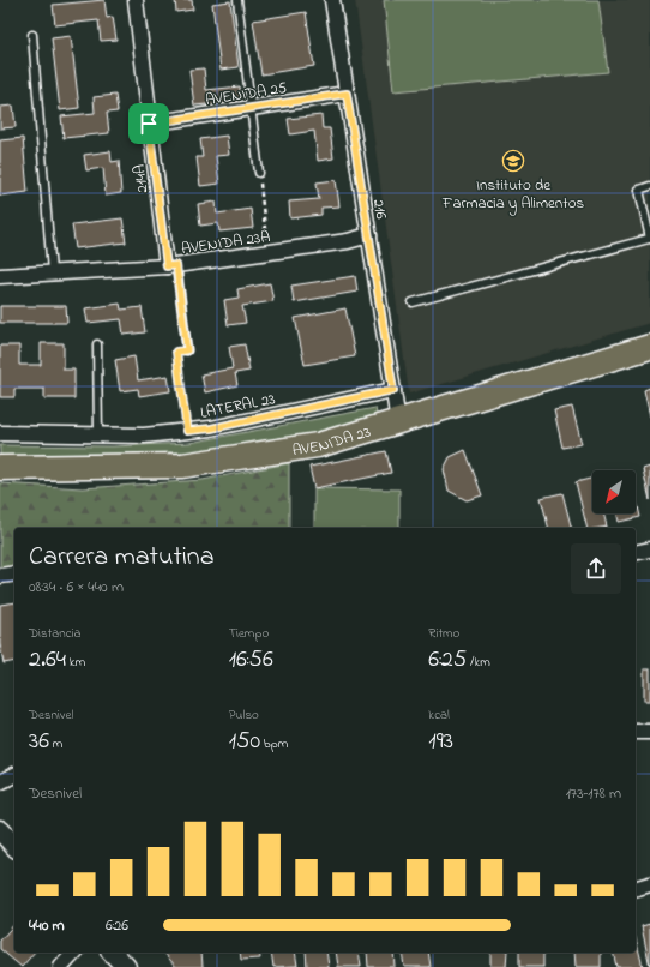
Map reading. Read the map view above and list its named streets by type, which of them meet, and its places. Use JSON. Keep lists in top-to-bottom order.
{
  "streets": {
    "main road": ["AVENIDA 23"],
    "street": [
      "AVENIDA 25",
      "214A",
      "216",
      "AVENIDA 23A",
      "LATERAL 23"
    ]
  },
  "crossings": [
    ["AVENIDA 25", "214A"],
    ["AVENIDA 25", "216"],
    ["214A", "AVENIDA 23A"],
    ["216", "AVENIDA 23A"],
    ["216", "LATERAL 23"],
    ["216", "AVENIDA 23"]
  ],
  "places": {
    "school or university": ["Instituto de Farmacia y Alimentos"]
  },
  "north": "bottom left",
  "page": {
    "heading": ["Carrera matutina", "08:34 · 6 × 440 m"],
    "stats": [
      ["Distancia", "2.64 km"],
      ["Tiempo", "16:56"],
      ["Ritmo", "6:25 /km"],
      ["Desnivel", "36 m"],
      ["Pulso", "150 bpm"],
      ["kcal", "193"]
    ],
    "chart": ["Desnivel", "173–178 m"],
    "list": [
      {
        "name": "440 m",
        "note": "6:26"
      }
    ]
  }
}
